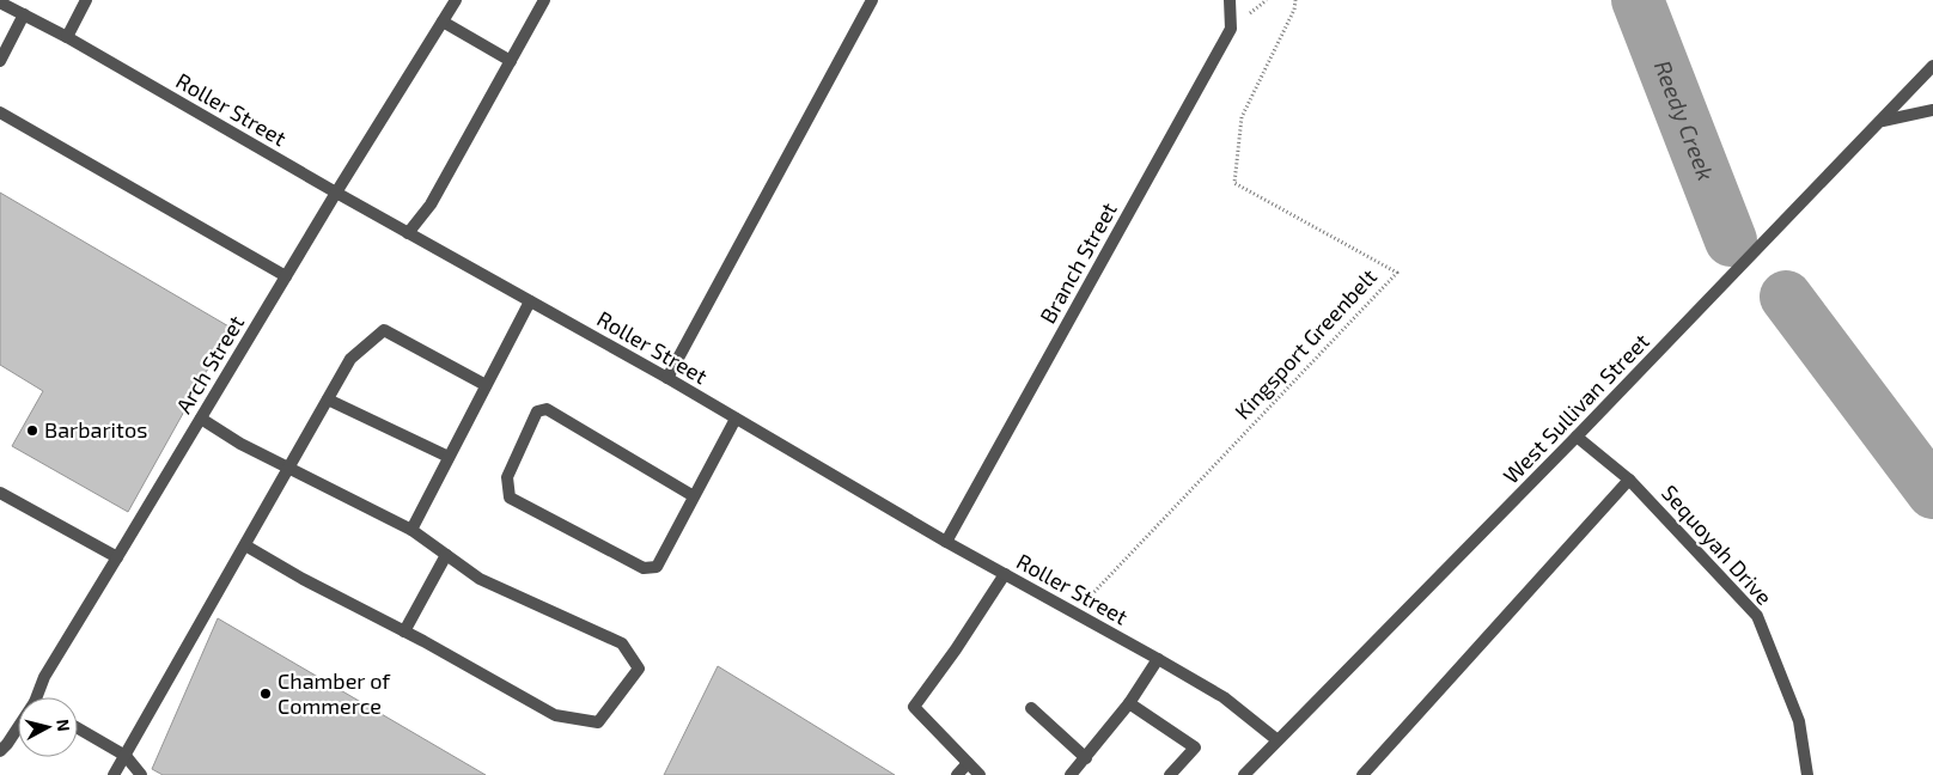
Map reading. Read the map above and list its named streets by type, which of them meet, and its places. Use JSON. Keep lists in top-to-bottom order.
{
  "streets": {
    "street": [
      "Roller Street",
      "Branch Street",
      "Arch Street",
      "West Sullivan Street",
      "Sequoyah Drive"
    ],
    "path": ["Kingsport Greenbelt"]
  },
  "crossings": [
    ["Roller Street", "Branch Street"],
    ["Roller Street", "Kingsport Greenbelt"],
    ["Roller Street", "Arch Street"],
    ["Roller Street", "West Sullivan Street"],
    ["West Sullivan Street", "Sequoyah Drive"]
  ],
  "water": ["Reedy Creek"],
  "places": ["Barbaritos", "Chamber of Commerce"],
  "north": "right"
}
